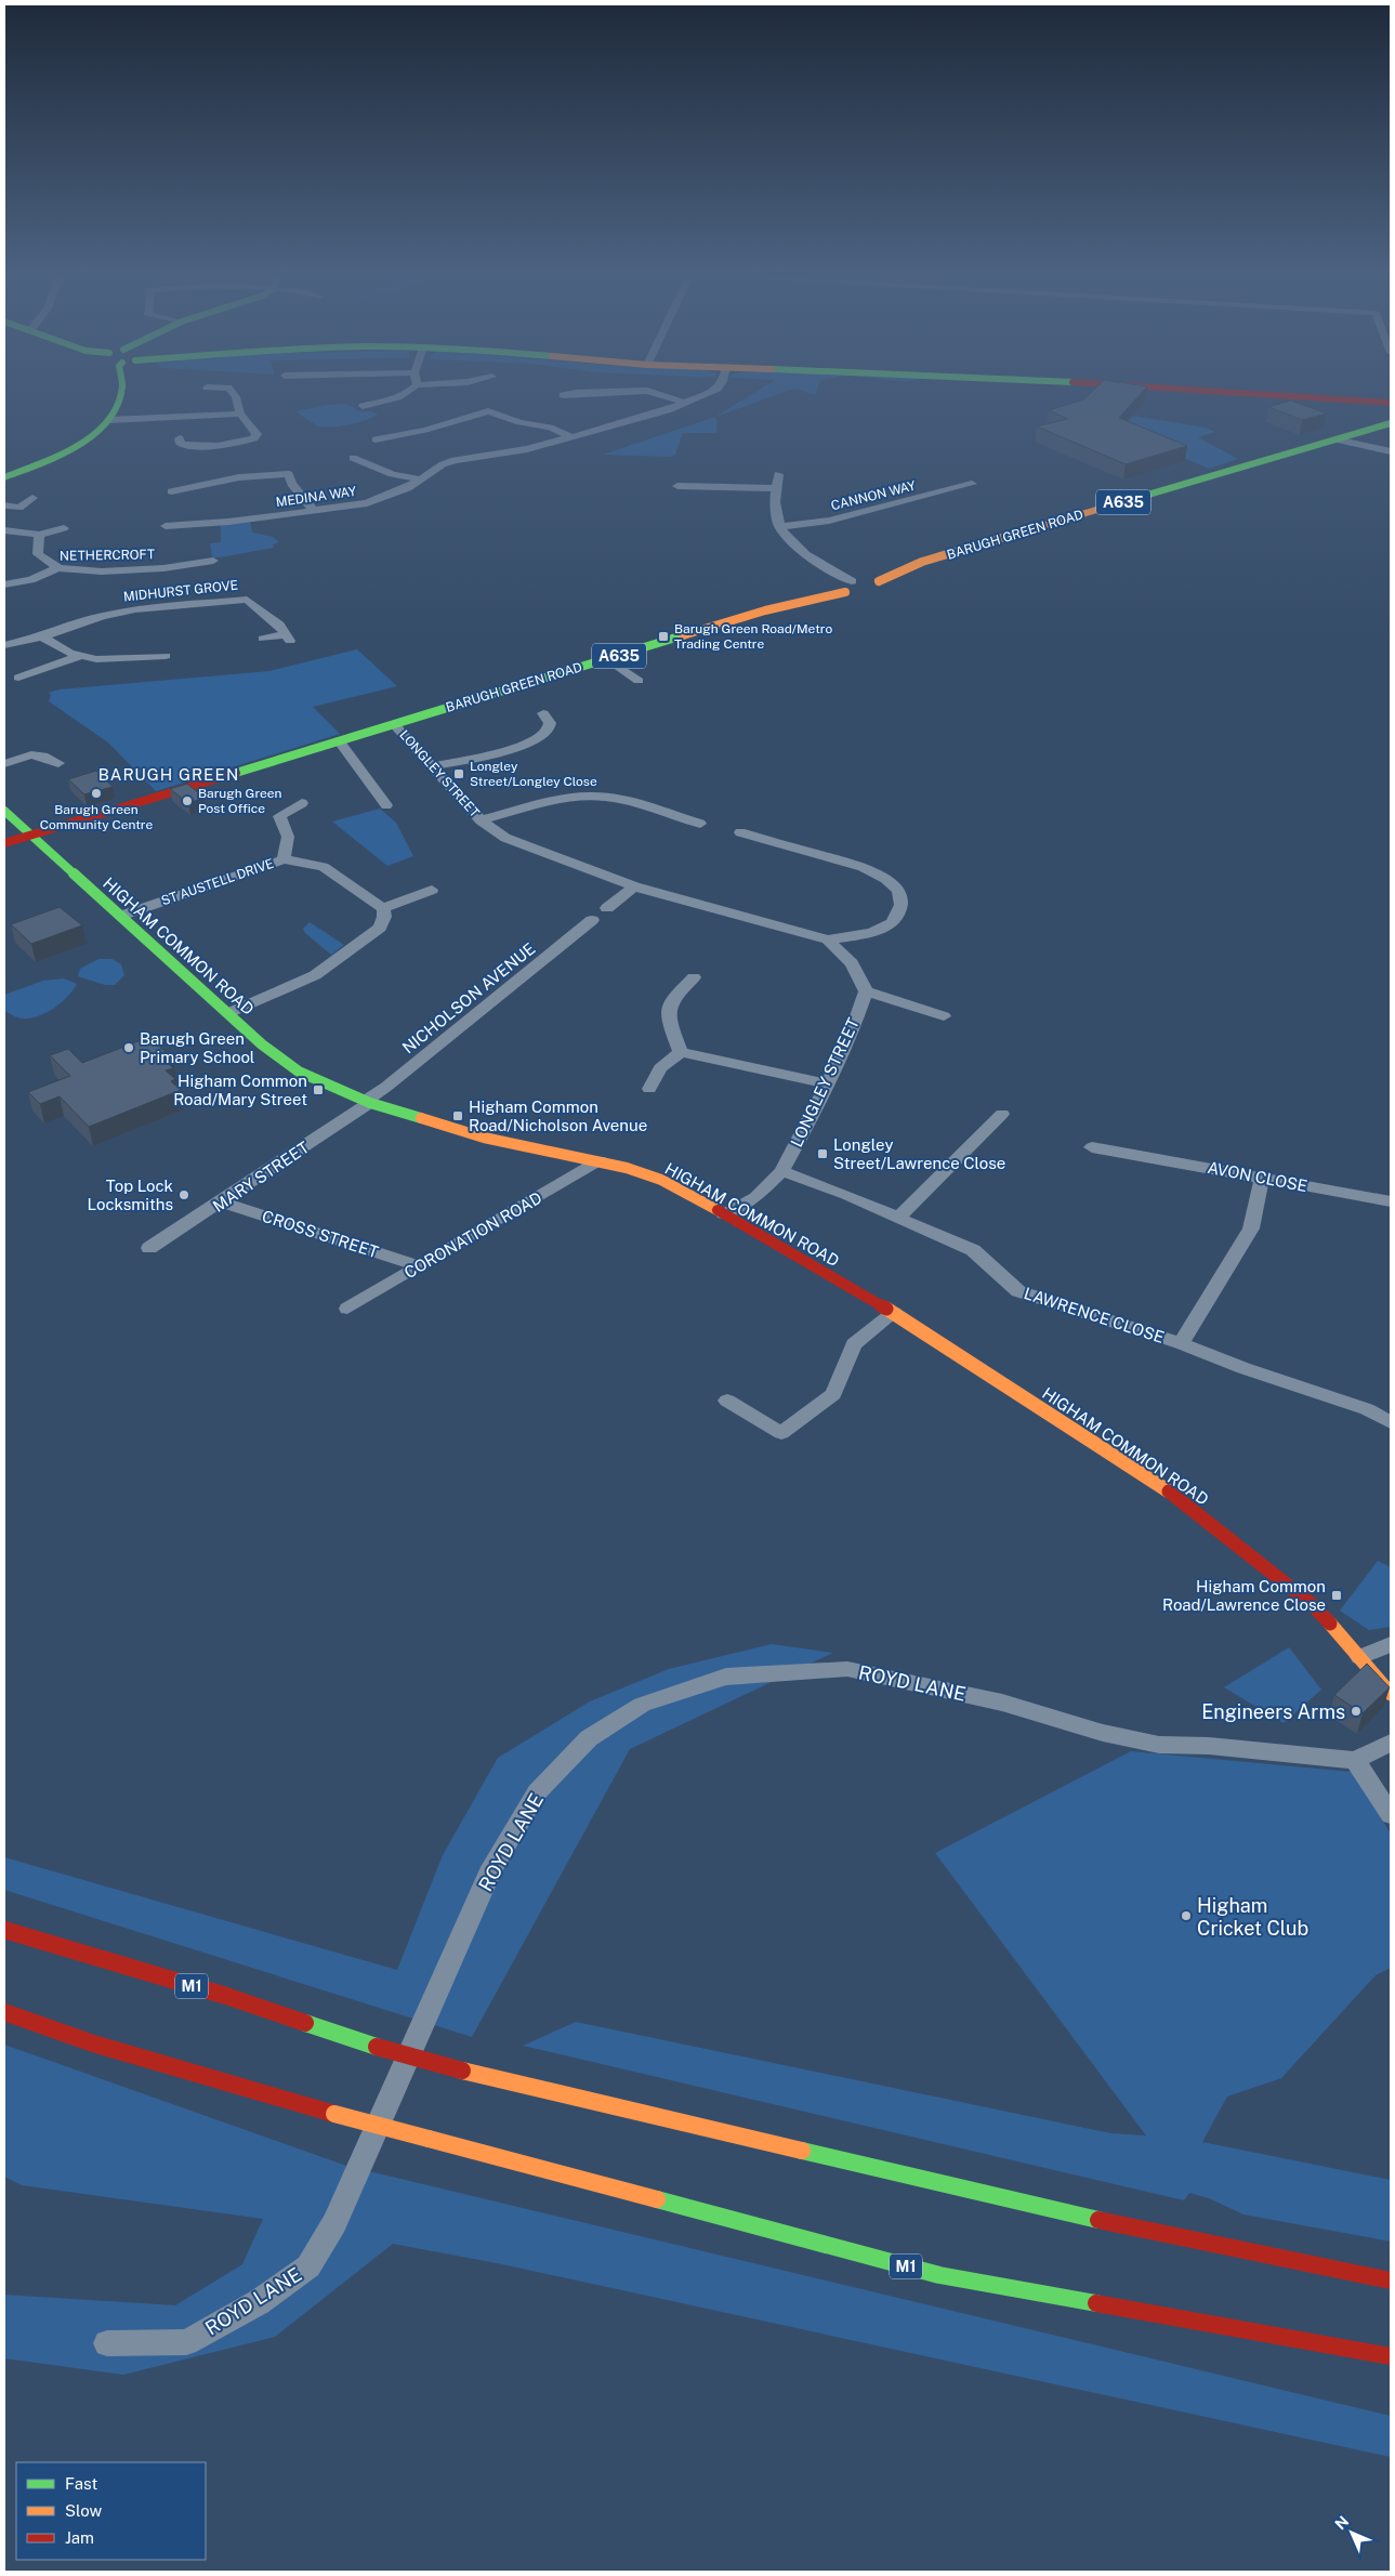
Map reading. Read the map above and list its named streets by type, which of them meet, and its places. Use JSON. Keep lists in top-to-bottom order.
{
  "streets": {
    "main road": [
      "A635",
      "BARUGH GREEN ROAD",
      "HIGHAM COMMON ROAD",
      "M1"
    ],
    "street": [
      "CANNON WAY",
      "MEDINA WAY",
      "NETHERCROFT",
      "MIDHURST GROVE",
      "LONGLEY STREET",
      "ST AUSTELL DRIVE",
      "NICHOLSON AVENUE",
      "MARY STREET",
      "AVON CLOSE",
      "CROSS STREET",
      "CORONATION ROAD",
      "LAWRENCE CLOSE",
      "ROYD LANE"
    ]
  },
  "crossings": [
    ["A635", "BARUGH GREEN ROAD"],
    ["A635", "HIGHAM COMMON ROAD"],
    ["BARUGH GREEN ROAD", "LONGLEY STREET"],
    ["BARUGH GREEN ROAD", "HIGHAM COMMON ROAD"],
    ["LONGLEY STREET", "HIGHAM COMMON ROAD"],
    ["LONGLEY STREET", "LAWRENCE CLOSE"],
    ["ST AUSTELL DRIVE", "HIGHAM COMMON ROAD"],
    ["HIGHAM COMMON ROAD", "NICHOLSON AVENUE"],
    ["HIGHAM COMMON ROAD", "MARY STREET"],
    ["HIGHAM COMMON ROAD", "CORONATION ROAD"],
    ["NICHOLSON AVENUE", "MARY STREET"],
    ["MARY STREET", "CROSS STREET"],
    ["CROSS STREET", "CORONATION ROAD"]
  ],
  "districts": ["BARUGH GREEN"],
  "places": {
    "transit": [
      "Barugh Green Road/Metro Trading Centre",
      "Longley Street/Longley Close",
      "Higham Common Road/Mary Street",
      "Higham Common Road/Nicholson Avenue",
      "Longley Street/Lawrence Close",
      "Higham Common Road/Lawrence Close"
    ],
    "other": [
      "Barugh Green Community Centre",
      "Barugh Green Post Office",
      "Barugh Green Primary School",
      "Top Lock Locksmiths",
      "Engineers Arms",
      "Higham Cricket Club"
    ]
  },
  "legend": ["Fast", "Slow", "Jam"],
  "north": "top left"
}
